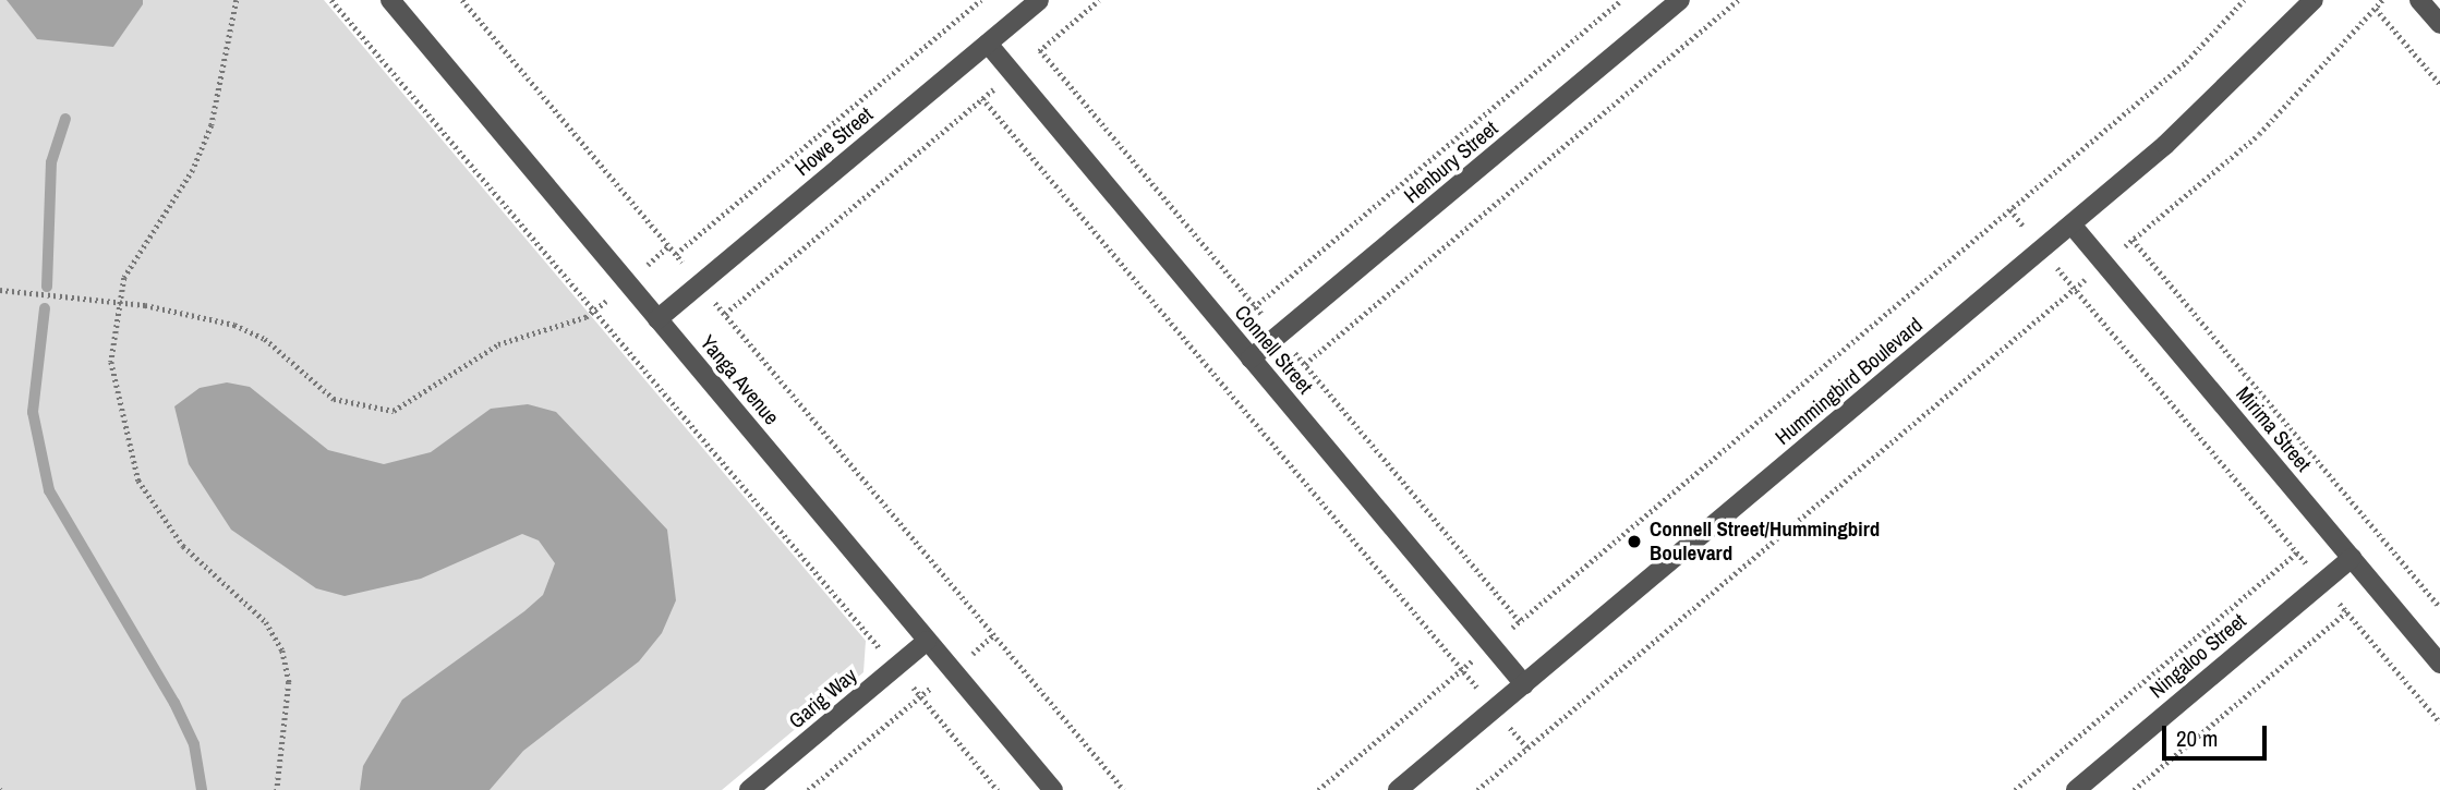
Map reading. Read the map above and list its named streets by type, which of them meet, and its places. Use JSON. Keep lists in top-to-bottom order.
{
  "streets": {
    "street": [
      "Howe Street",
      "Henbury Street",
      "Connell Street",
      "Yanga Avenue",
      "Hummingbird Boulevard",
      "Mirima Street",
      "Ningaloo Street",
      "Garig Way"
    ]
  },
  "crossings": [
    ["Howe Street", "Connell Street"],
    ["Howe Street", "Yanga Avenue"],
    ["Henbury Street", "Connell Street"],
    ["Connell Street", "Hummingbird Boulevard"],
    ["Yanga Avenue", "Garig Way"],
    ["Hummingbird Boulevard", "Mirima Street"],
    ["Mirima Street", "Ningaloo Street"]
  ],
  "places": ["Connell Street/Hummingbird Boulevard"],
  "scale_bar": "20 m"
}
